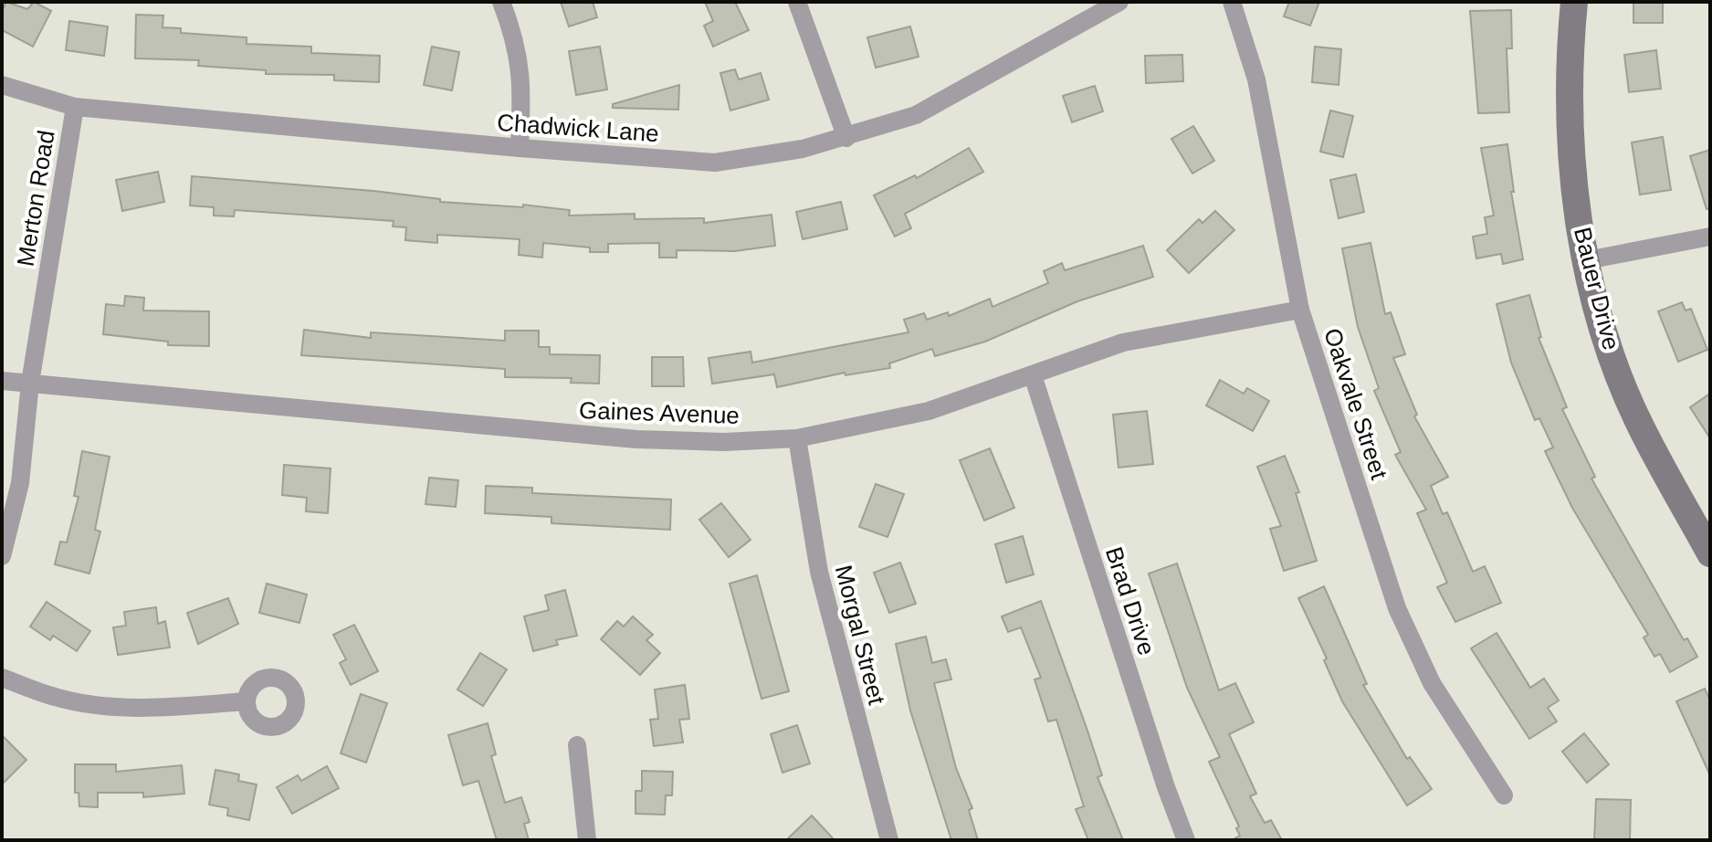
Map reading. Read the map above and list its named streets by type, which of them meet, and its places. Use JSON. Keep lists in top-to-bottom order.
{
  "streets": {
    "street": [
      "Chadwick Lane",
      "Merton Road",
      "Bauer Drive",
      "Oakvale Street",
      "Gaines Avenue",
      "Brad Drive",
      "Morgal Street"
    ]
  },
  "crossings": [
    ["Chadwick Lane", "Merton Road"],
    ["Merton Road", "Gaines Avenue"],
    ["Oakvale Street", "Gaines Avenue"],
    ["Gaines Avenue", "Brad Drive"],
    ["Gaines Avenue", "Morgal Street"]
  ]
}
